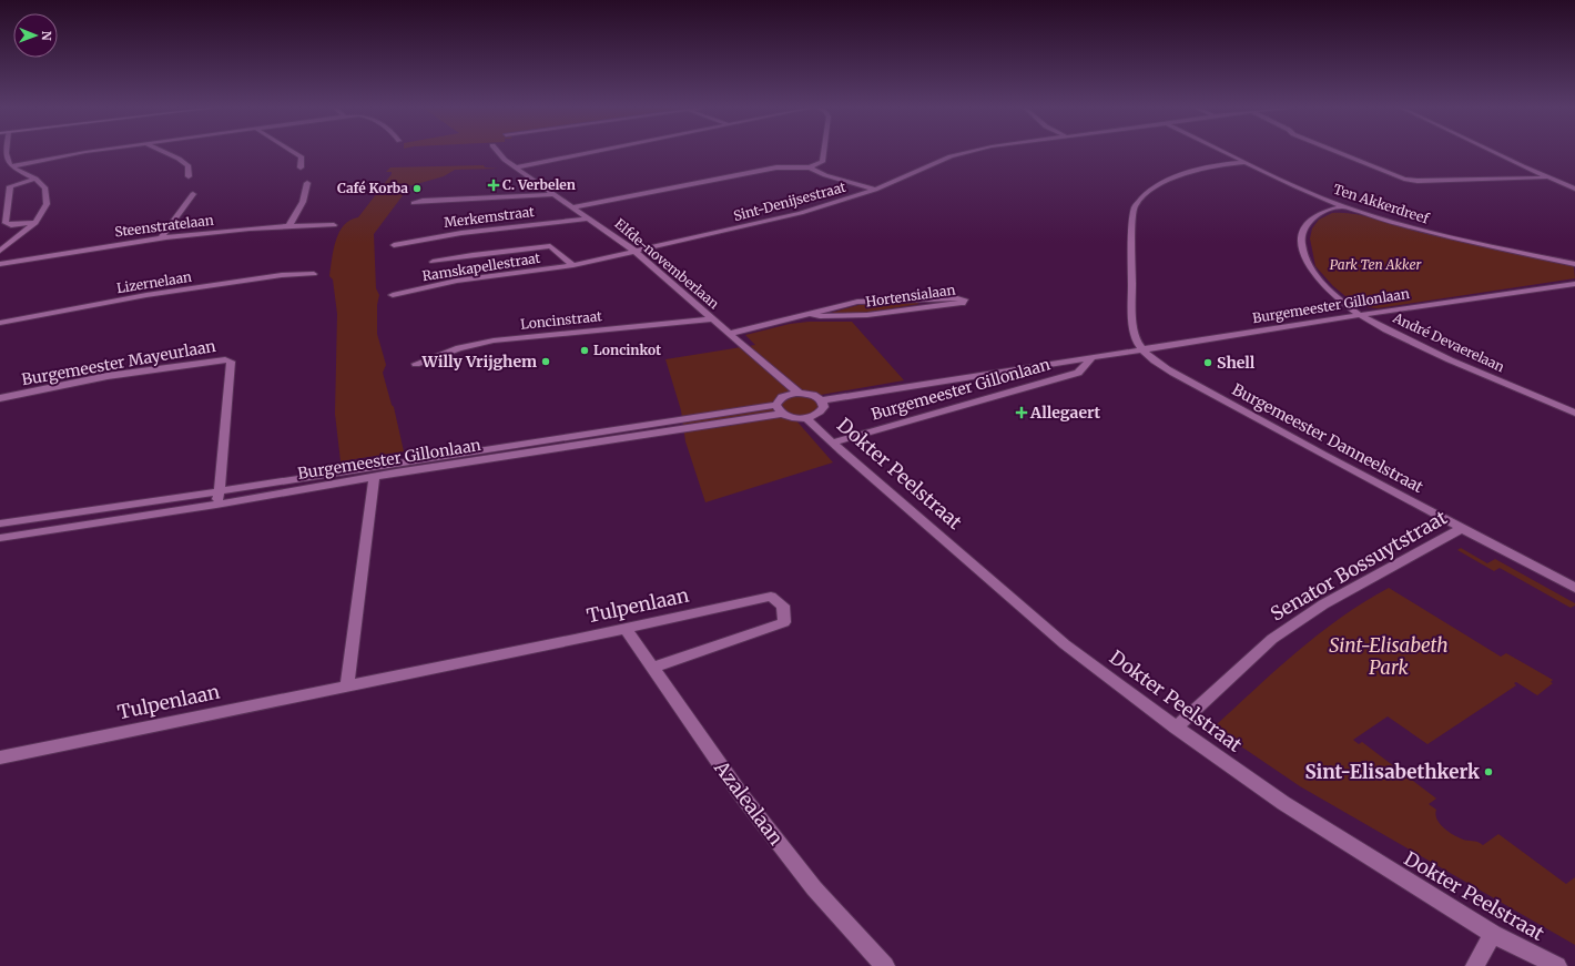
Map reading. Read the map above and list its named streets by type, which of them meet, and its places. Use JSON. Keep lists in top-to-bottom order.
{
  "streets": {
    "street": [
      "Sint-Denijsestraat",
      "Ten Akkerdreef",
      "Merkemstraat",
      "Steenstratelaan",
      "Elfde-novemberlaan",
      "Ramskapellestraat",
      "Lizernelaan",
      "Hortensialaan",
      "Burgemeester Gillonlaan",
      "Loncinstraat",
      "André Devaerelaan",
      "Burgemeester Mayeurlaan",
      "Burgemeester Danneelstraat",
      "Dokter Peelstraat",
      "Senator Bossuytstraat",
      "Tulpenlaan",
      "Azalealaan"
    ]
  },
  "crossings": [
    ["Sint-Denijsestraat", "Elfde-novemberlaan"],
    ["Sint-Denijsestraat", "Ramskapellestraat"],
    ["Ten Akkerdreef", "André Devaerelaan"],
    ["Ten Akkerdreef", "Burgemeester Danneelstraat"],
    ["Merkemstraat", "Elfde-novemberlaan"],
    ["Elfde-novemberlaan", "Ramskapellestraat"],
    ["Elfde-novemberlaan", "Hortensialaan"],
    ["Elfde-novemberlaan", "Burgemeester Gillonlaan"],
    ["Elfde-novemberlaan", "Loncinstraat"],
    ["Burgemeester Gillonlaan", "André Devaerelaan"],
    ["Burgemeester Gillonlaan", "Burgemeester Mayeurlaan"],
    ["Burgemeester Gillonlaan", "Burgemeester Danneelstraat"],
    ["Burgemeester Gillonlaan", "Dokter Peelstraat"],
    ["Burgemeester Danneelstraat", "Senator Bossuytstraat"],
    ["Dokter Peelstraat", "Senator Bossuytstraat"],
    ["Tulpenlaan", "Azalealaan"]
  ],
  "parks": ["Park Ten Akker", "Sint-Elisabeth Park"],
  "places": {
    "health": ["C. Verbelen", "Allegaert"],
    "other": [
      "Café Korba",
      "Loncinkot",
      "Willy Vrijghem",
      "Shell",
      "Sint-Elisabethkerk"
    ]
  },
  "north": "right"
}
